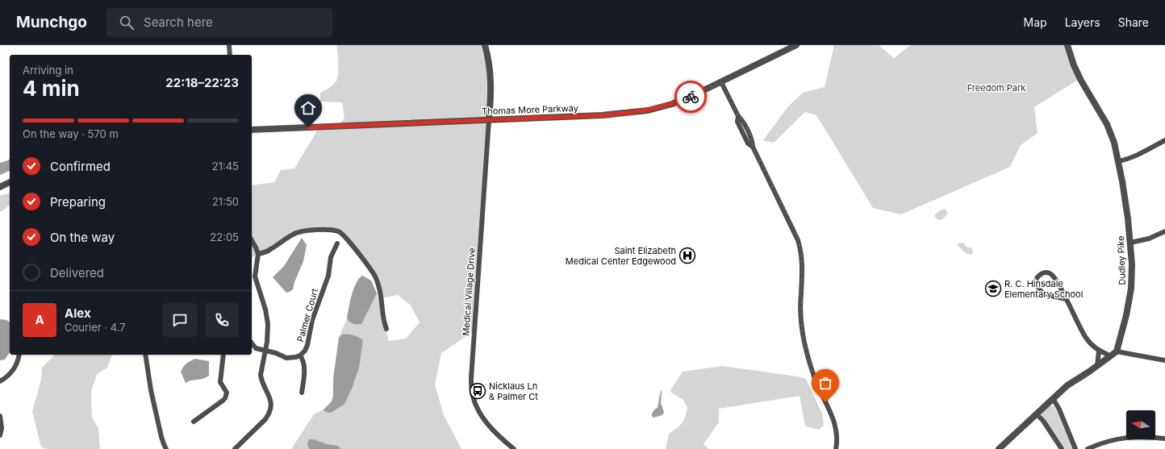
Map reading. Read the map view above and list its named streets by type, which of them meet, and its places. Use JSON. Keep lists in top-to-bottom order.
{
  "streets": {
    "street": [
      "Thomas More Parkway",
      "Dudley Pike",
      "Medical Village Drive",
      "Palmer Court"
    ]
  },
  "crossings": [
    ["Thomas More Parkway", "Medical Village Drive"]
  ],
  "parks": ["Freedom Park"],
  "places": {
    "hospital": ["Saint Elizabeth Medical Center Edgewood"],
    "school or university": ["R. C. Hinsdale Elementary School"],
    "bus stop": ["Nicklaus Ln & Palmer Ct"]
  },
  "north": "left",
  "page": {
    "header": "Munchgo",
    "search": "Search here",
    "nav": ["Map", "Layers", "Share"],
    "heading": ["4 min", "Arriving in", "22:18–22:23"],
    "panel": ["Alex", "Courier · 4.7"],
    "bar": "On the way · 570 m",
    "list": [
      ["Confirmed", "21:45"],
      ["Preparing", "21:50"],
      ["On the way", "22:05"],
      "Delivered"
    ],
    "round": "A"
  }
}
